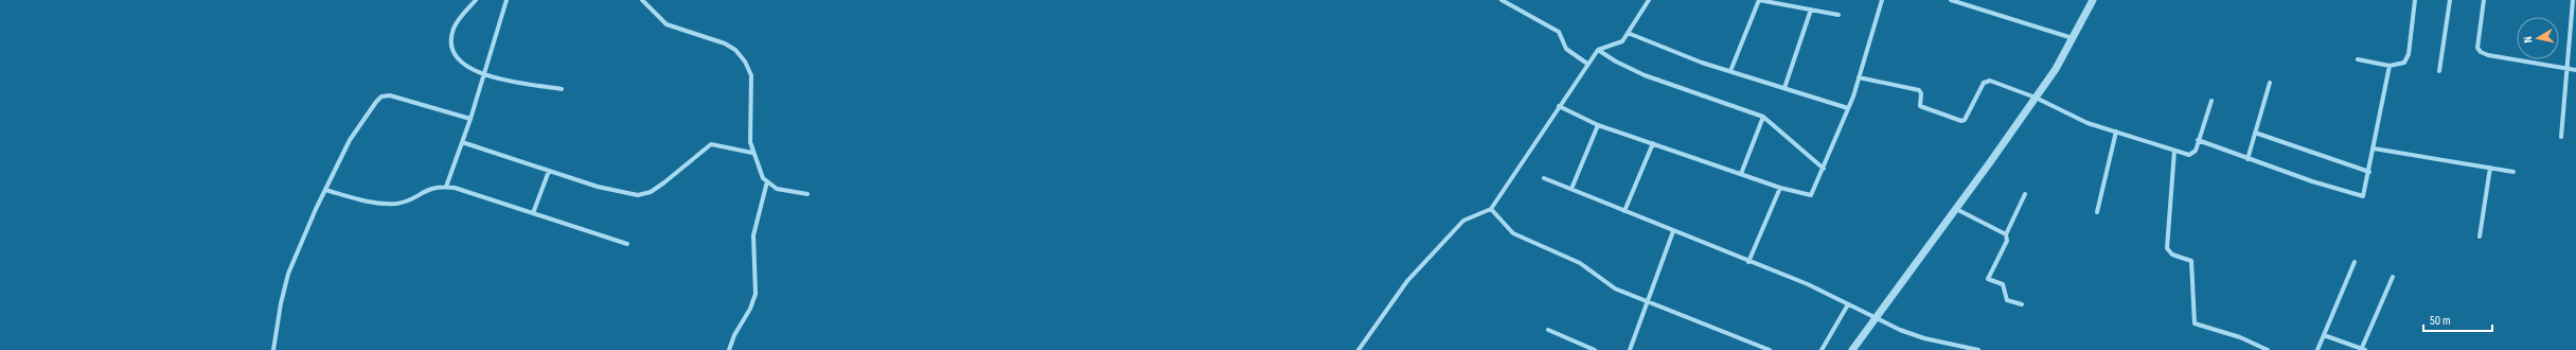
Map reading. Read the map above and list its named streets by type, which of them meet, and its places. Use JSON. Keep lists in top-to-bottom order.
{
  "scale_bar": "50 m",
  "north": "left"
}
